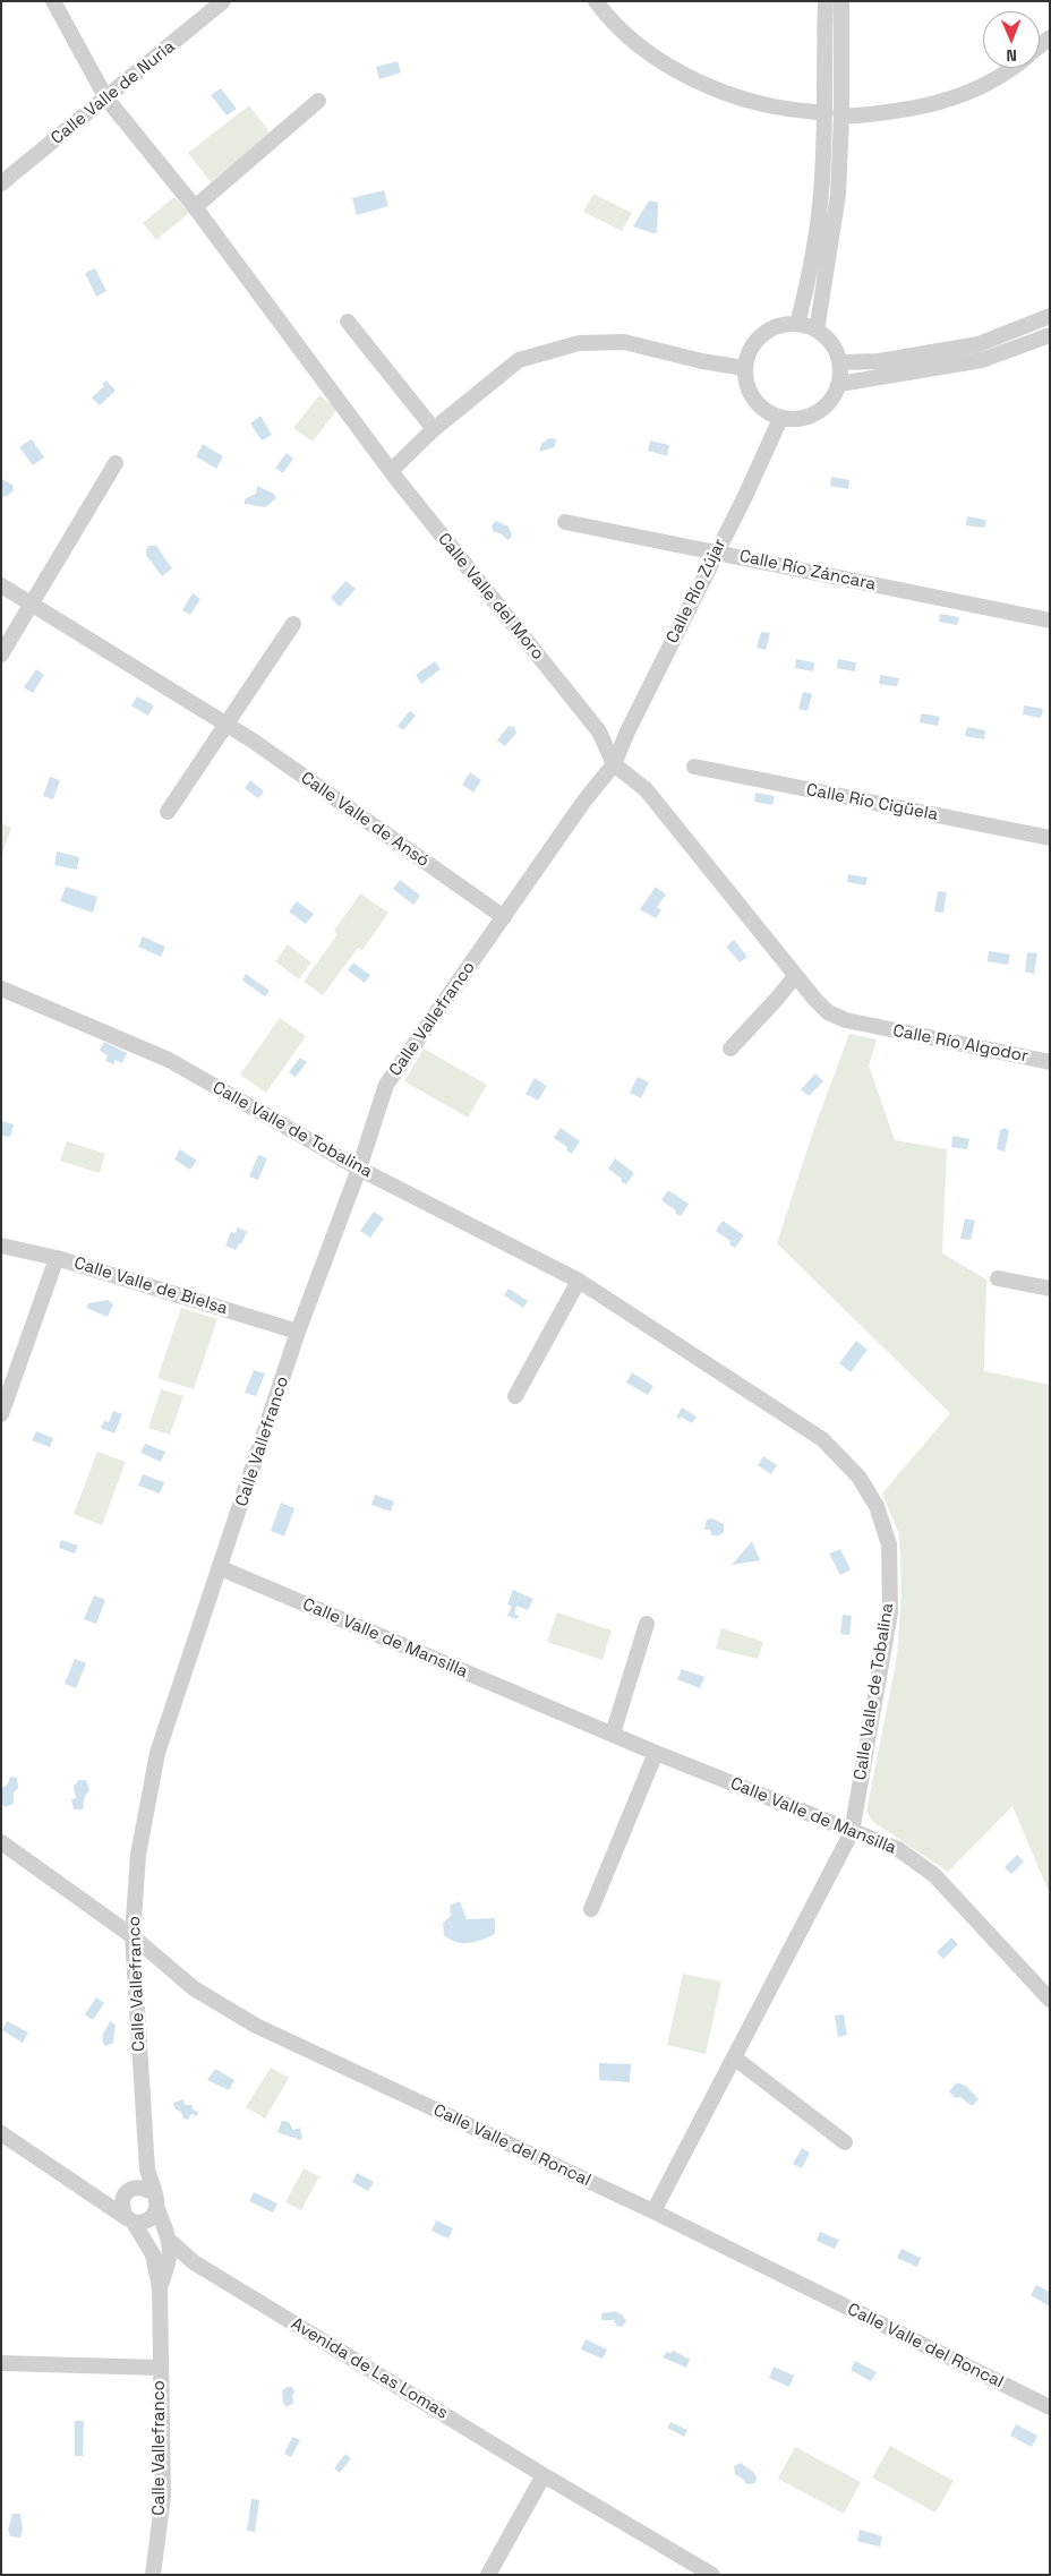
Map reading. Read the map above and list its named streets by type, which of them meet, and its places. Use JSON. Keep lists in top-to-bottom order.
{
  "streets": {
    "street": [
      "Calle Valle de Nuria",
      "Calle Río Záncara",
      "Calle Río Zújar",
      "Calle Valle del Moro",
      "Calle Río Cigüela",
      "Calle Valle de Ansó",
      "Calle Vallefranco",
      "Calle Río Algodor",
      "Calle Valle de Tobalina",
      "Calle Valle de Bielsa",
      "Calle Valle de Mansilla",
      "Calle Valle del Roncal",
      "Avenida de Las Lomas"
    ]
  },
  "crossings": [
    ["Calle Valle de Nuria", "Calle Valle del Moro"],
    ["Calle Río Záncara", "Calle Río Zújar"],
    ["Calle Río Zújar", "Calle Valle del Moro"],
    ["Calle Río Zújar", "Calle Vallefranco"],
    ["Calle Valle del Moro", "Calle Vallefranco"],
    ["Calle Valle del Moro", "Calle Río Algodor"],
    ["Calle Valle de Ansó", "Calle Vallefranco"],
    ["Calle Vallefranco", "Calle Valle de Tobalina"],
    ["Calle Vallefranco", "Calle Valle de Bielsa"],
    ["Calle Vallefranco", "Calle Valle de Mansilla"],
    ["Calle Vallefranco", "Calle Valle del Roncal"],
    ["Calle Vallefranco", "Avenida de Las Lomas"],
    ["Calle Valle de Tobalina", "Calle Valle de Mansilla"],
    ["Calle Valle de Tobalina", "Calle Valle del Roncal"]
  ],
  "north": "bottom"
}
